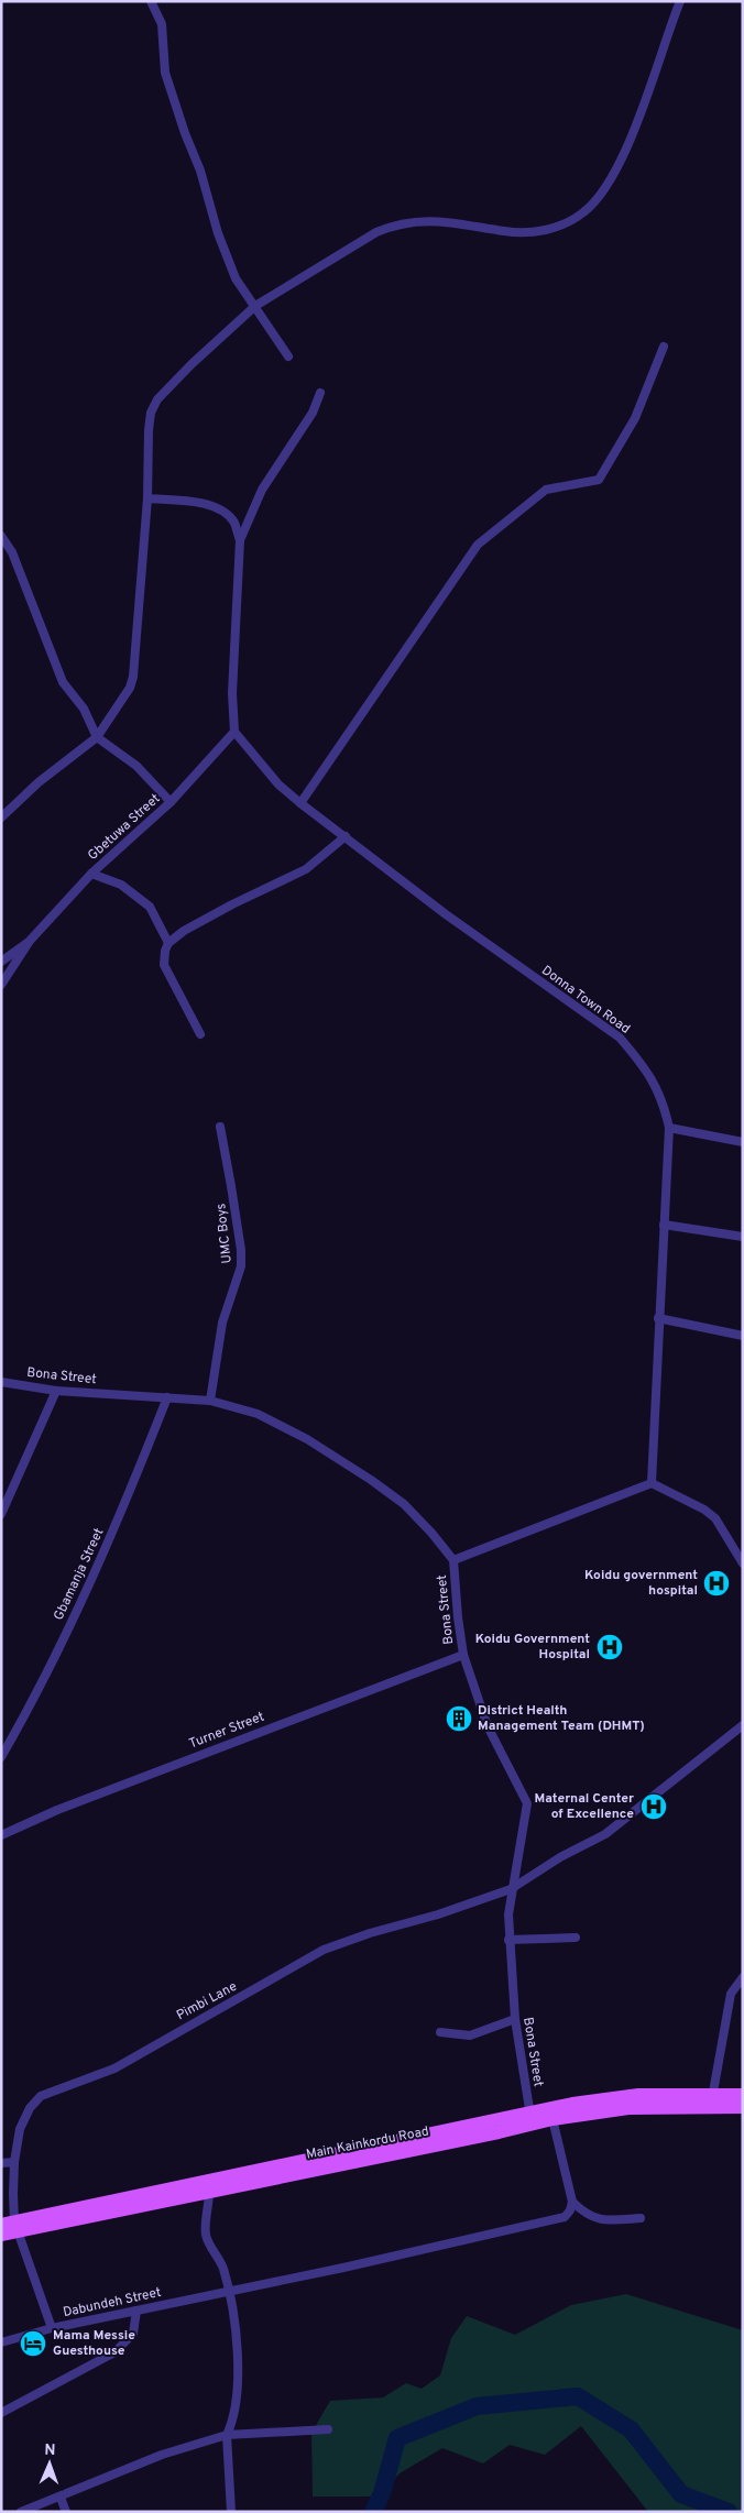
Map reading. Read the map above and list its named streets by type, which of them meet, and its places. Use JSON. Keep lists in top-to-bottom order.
{
  "streets": {
    "main road": ["Main Kainkordu Road"],
    "street": [
      "Gbetuwa Street",
      "Donna Town Road",
      "UMC Boys",
      "Bona Street",
      "Gbamanja Street",
      "Turner Street",
      "Pimbi Lane",
      "Dabundeh Street"
    ]
  },
  "crossings": [
    ["Gbetuwa Street", "Donna Town Road"],
    ["UMC Boys", "Bona Street"],
    ["Bona Street", "Gbamanja Street"],
    ["Bona Street", "Turner Street"],
    ["Bona Street", "Pimbi Lane"],
    ["Bona Street", "Main Kainkordu Road"],
    ["Pimbi Lane", "Main Kainkordu Road"],
    ["Pimbi Lane", "Dabundeh Street"]
  ],
  "places": {
    "hospital": ["Koidu government hospital", "Koidu Government Hospital", "Maternal Center of Excellence"],
    "building": ["District Health Management Team (DHMT)"],
    "hotel": ["Mama Messie Guesthouse"]
  },
  "north": "top"
}
